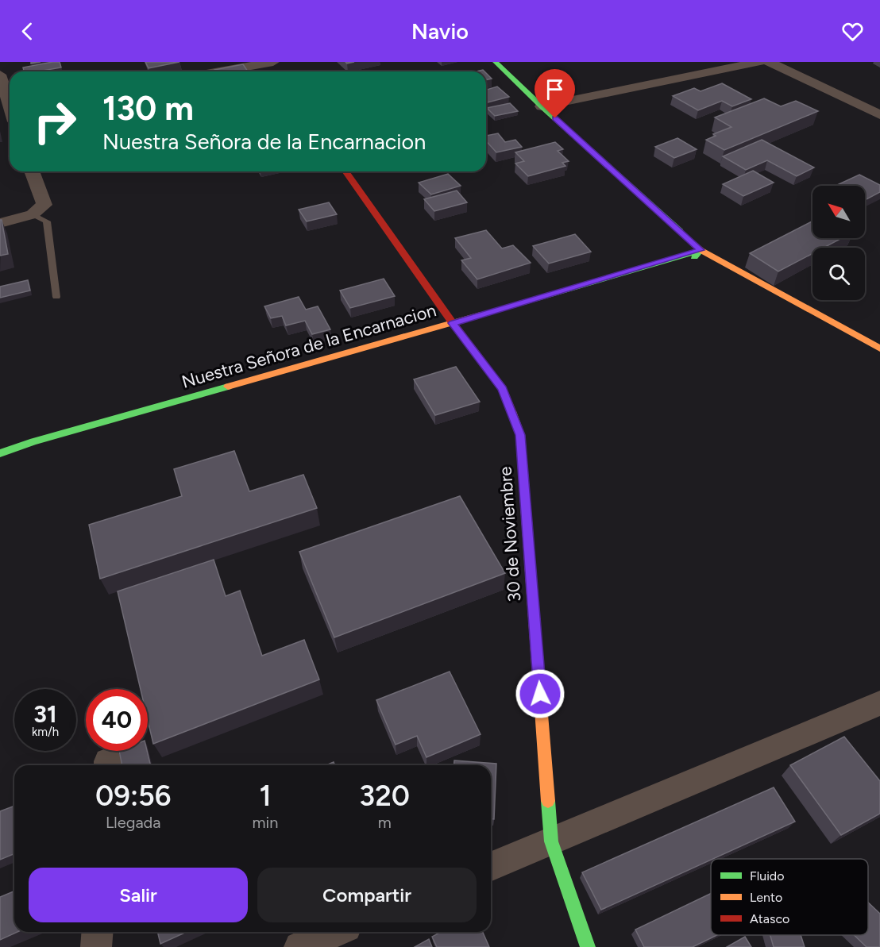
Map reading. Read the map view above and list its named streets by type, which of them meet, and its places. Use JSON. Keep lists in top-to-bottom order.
{
  "streets": {
    "street": ["Nuestra Señora de la Encarnacion", "30 de Noviembre"]
  },
  "crossings": [
    ["Nuestra Señora de la Encarnacion", "30 de Noviembre"]
  ],
  "legend": ["Fluido", "Lento", "Atasco"],
  "north": "top left",
  "page": {
    "header": "Navio",
    "turn": ["130 m", "Nuestra Señora de la Encarnacion"],
    "speed": "31 km/h",
    "limit": "40",
    "eta": [
      "09:56",
      "Llegada",
      "1",
      "min",
      "320",
      "m"
    ],
    "buttons": ["Salir", "Compartir"]
  }
}
